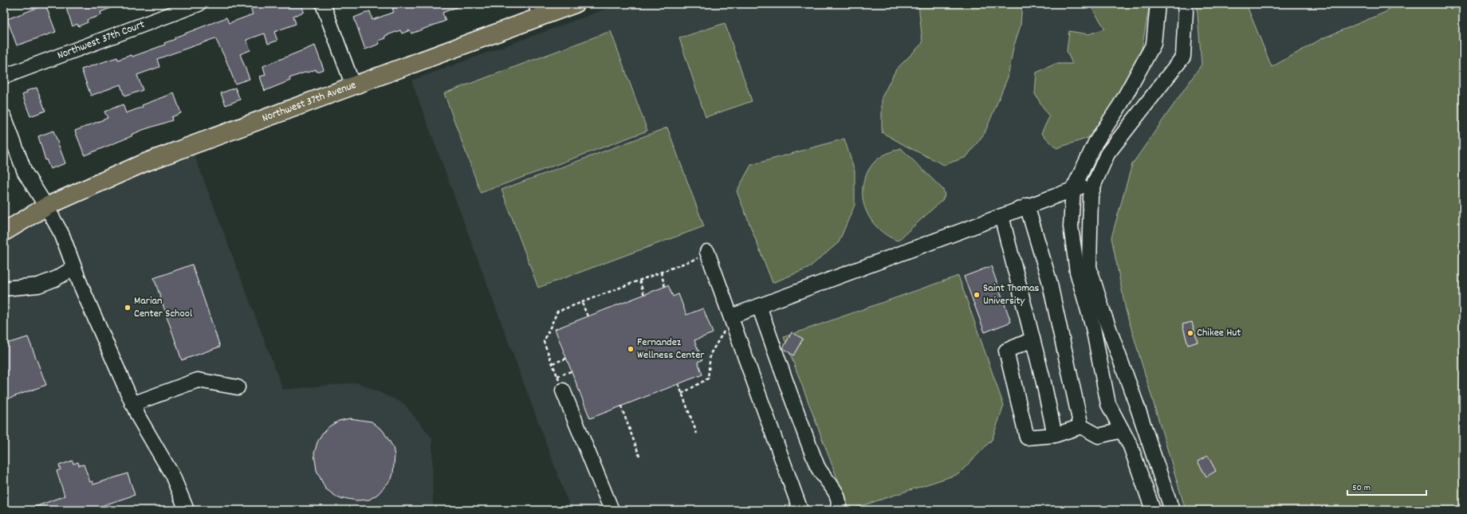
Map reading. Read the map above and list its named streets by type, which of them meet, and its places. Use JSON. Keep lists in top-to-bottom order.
{
  "streets": {
    "main road": ["Northwest 37th Avenue"],
    "street": ["Northwest 37th Court"]
  },
  "places": [
    "Saint Thomas University",
    "Marian Center School",
    "Chikee Hut",
    "Fernandez Wellness Center"
  ],
  "scale_bar": "50 m"
}
